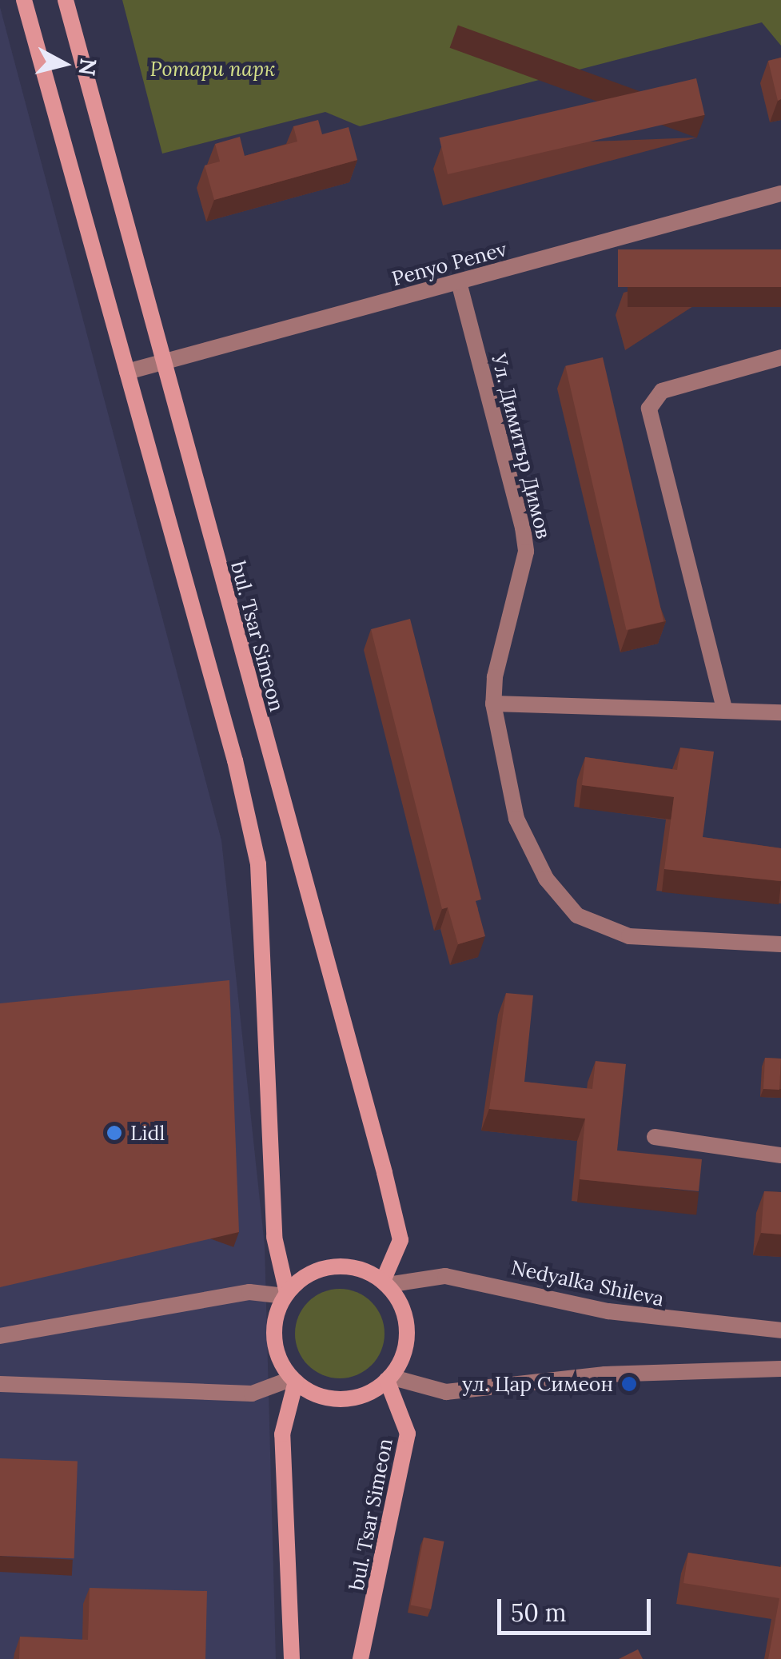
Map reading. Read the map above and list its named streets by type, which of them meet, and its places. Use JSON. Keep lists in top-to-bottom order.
{
  "streets": {
    "main road": ["bul. Tsar Simeon"],
    "street": ["Penyo Penev", "Ул. Димитър Димов", "Nedyalka Shileva"]
  },
  "crossings": [
    ["Penyo Penev", "Ул. Димитър Димов"],
    ["Penyo Penev", "bul. Tsar Simeon"],
    ["bul. Tsar Simeon", "Nedyalka Shileva"]
  ],
  "parks": ["Ротари парк"],
  "places": ["Lidl", "ул. Цар Симеон"],
  "scale_bar": "50 m",
  "north": "right"
}
